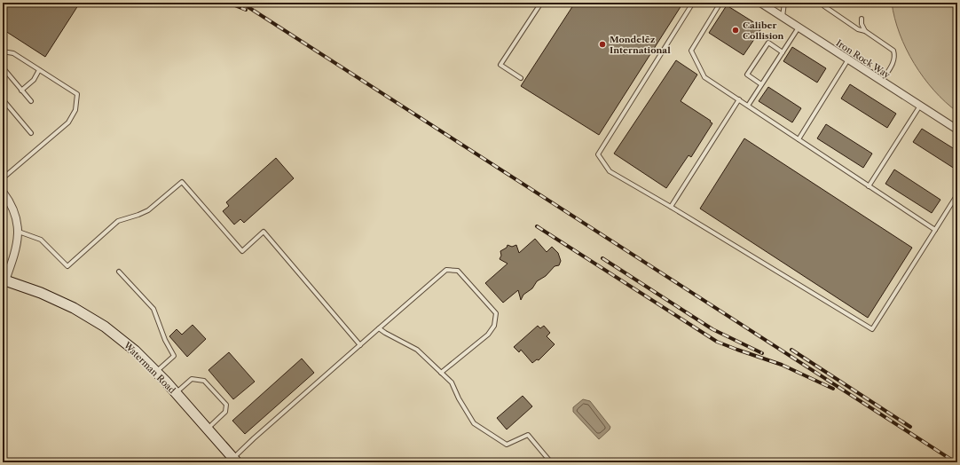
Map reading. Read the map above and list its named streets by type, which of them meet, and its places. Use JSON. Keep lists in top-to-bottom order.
{
  "streets": {
    "main road": ["Waterman Road"],
    "street": ["Iron Rock Way"]
  },
  "places": ["Caliber Collision", "Mondelēz International"]
}
